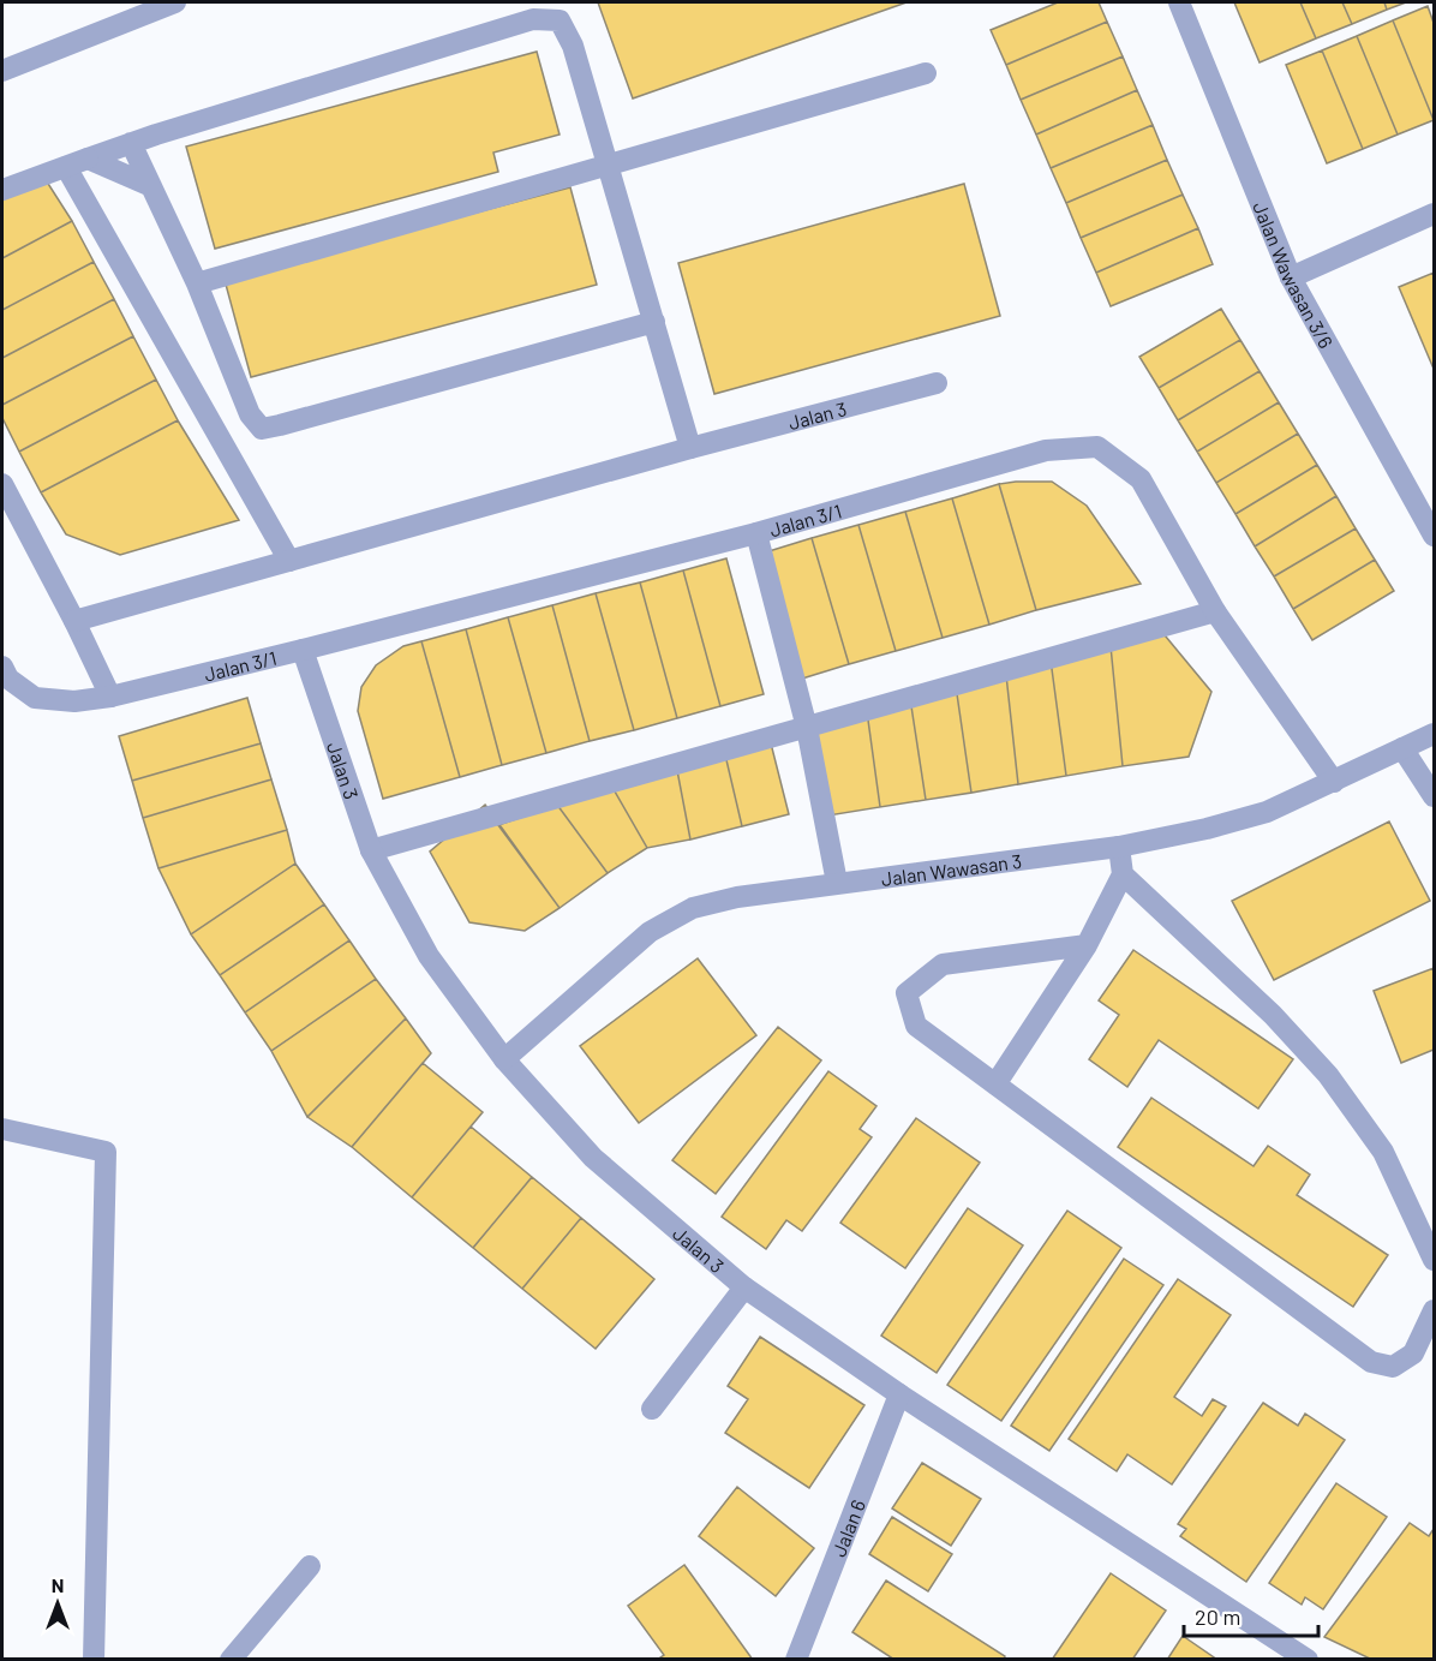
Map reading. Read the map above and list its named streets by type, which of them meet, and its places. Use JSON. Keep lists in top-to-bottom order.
{
  "streets": {
    "street": [
      "Jalan Wawasan 3/6",
      "Jalan 3",
      "Jalan 3/1",
      "Jalan Wawasan 3",
      "Jalan 6"
    ]
  },
  "crossings": [
    ["Jalan 3", "Jalan 3/1"],
    ["Jalan 3", "Jalan Wawasan 3"],
    ["Jalan 3", "Jalan 6"],
    ["Jalan 3/1", "Jalan Wawasan 3"]
  ],
  "scale_bar": "20 m",
  "north": "top"
}
